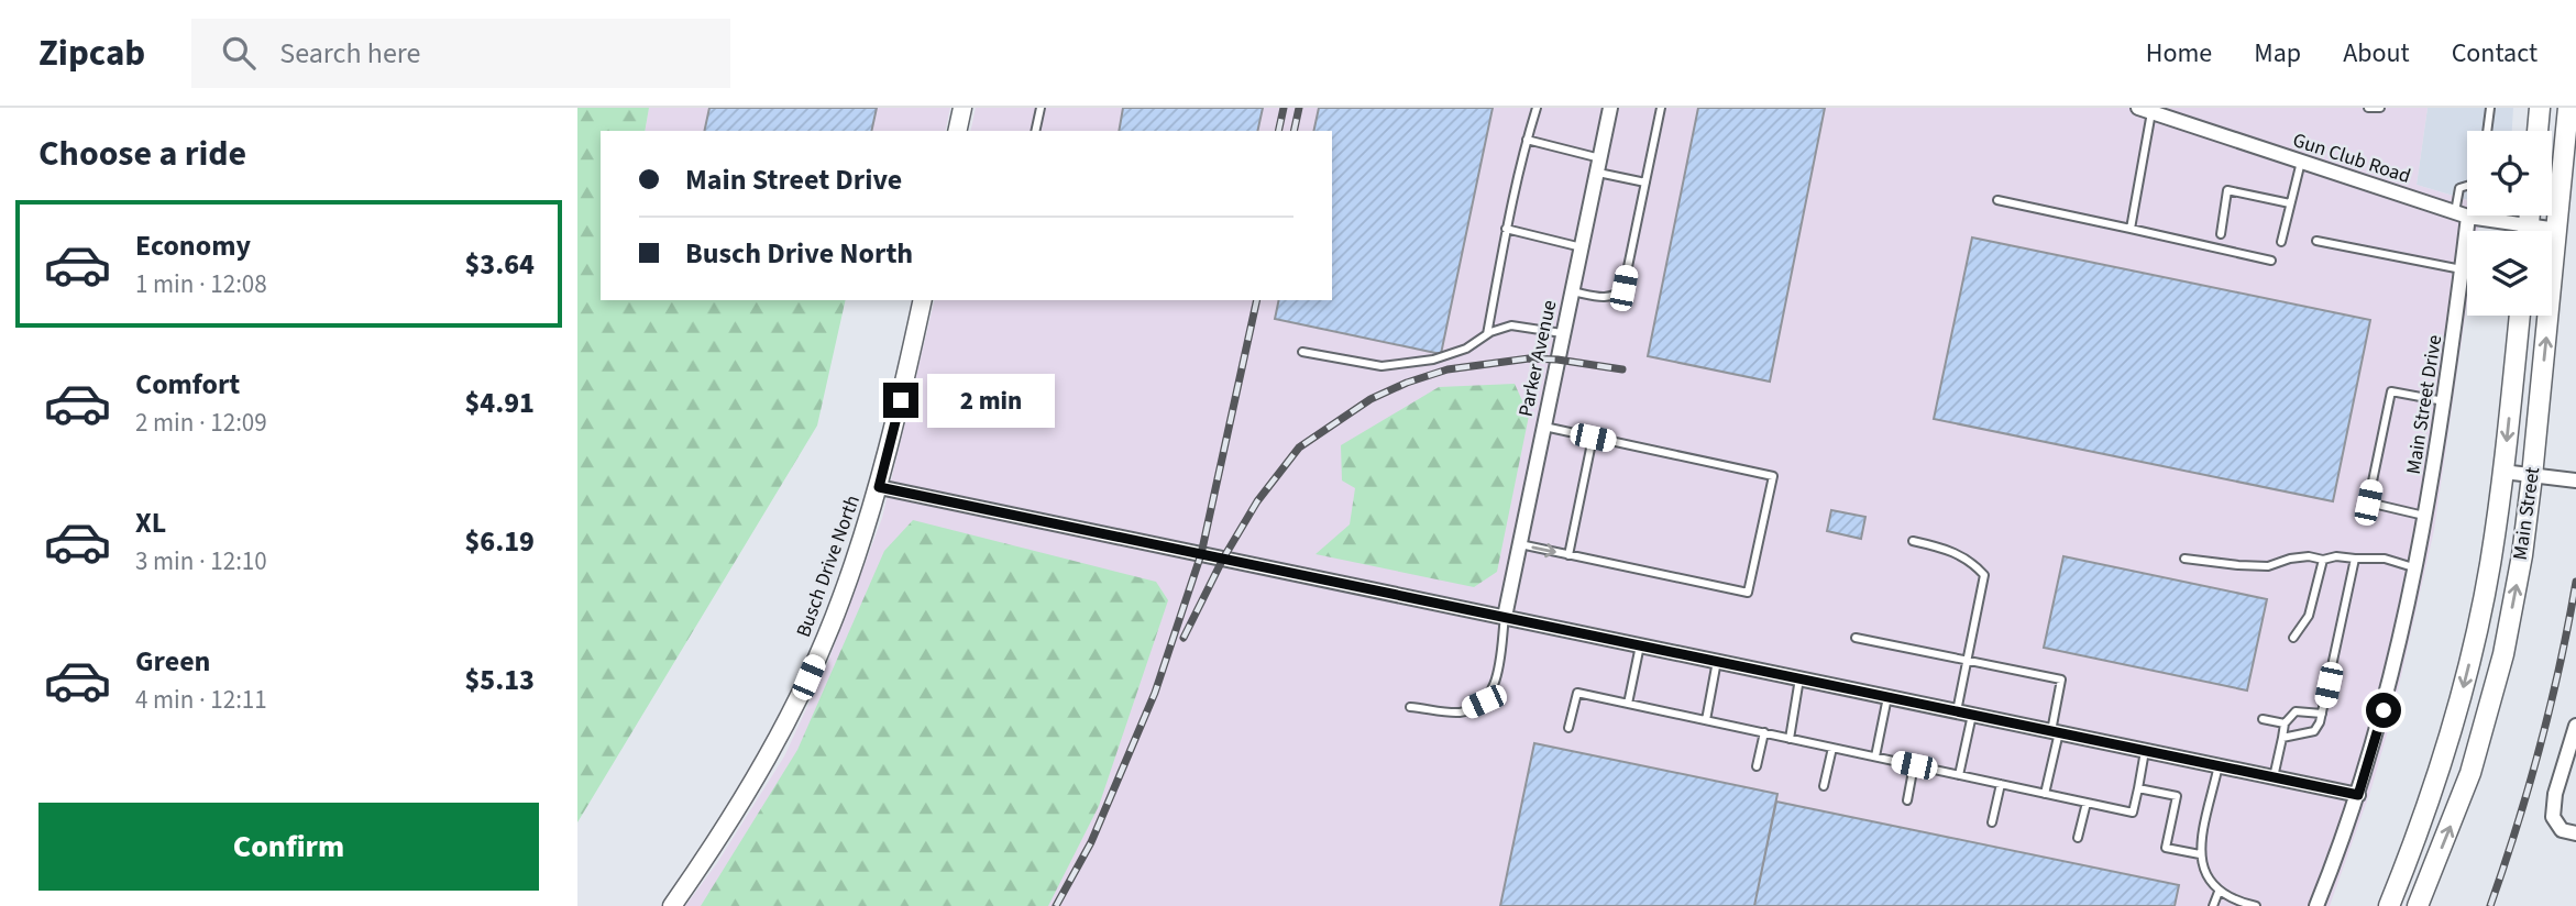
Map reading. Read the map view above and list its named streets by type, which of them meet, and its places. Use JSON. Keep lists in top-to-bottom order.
{
  "streets": {
    "main road": ["Main Street"],
    "street": [
      "Gun Club Road",
      "Parker Avenue",
      "Main Street Drive",
      "Busch Drive North"
    ]
  },
  "crossings": [
    ["Gun Club Road", "Main Street Drive"],
    ["Gun Club Road", "Main Street"]
  ],
  "page": {
    "header": "Zipcab",
    "search": "Search here",
    "nav": [
      "Home",
      "Map",
      "About",
      "Contact"
    ],
    "heading": "Choose a ride",
    "banner": ["Main Street Drive", "Busch Drive North"],
    "list": [
      {
        "name": "Economy",
        "note": "1 min · 12:08",
        "value": "$3.64"
      },
      {
        "name": "Comfort",
        "note": "2 min · 12:09",
        "value": "$4.91"
      },
      {
        "name": "XL",
        "note": "3 min · 12:10",
        "value": "$6.19"
      },
      {
        "name": "Green",
        "note": "4 min · 12:11",
        "value": "$5.13"
      }
    ],
    "bubble": "2 min",
    "buttons": "Confirm"
  }
}
